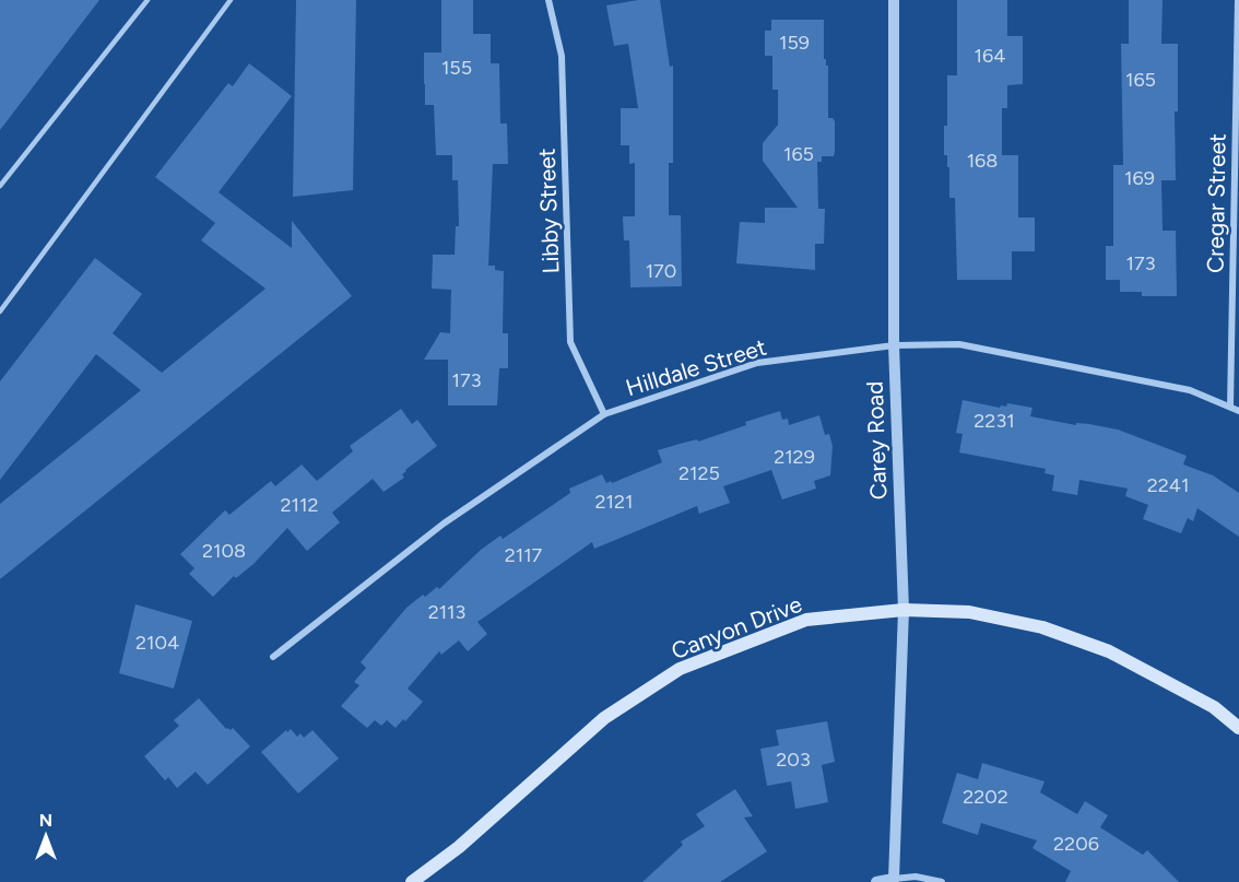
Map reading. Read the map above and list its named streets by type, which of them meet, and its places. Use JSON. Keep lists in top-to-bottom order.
{
  "streets": {
    "main road": ["Canyon Drive"],
    "street": [
      "Cregar Street",
      "Libby Street",
      "Hilldale Street",
      "Carey Road"
    ]
  },
  "crossings": [
    ["Cregar Street", "Hilldale Street"],
    ["Libby Street", "Hilldale Street"],
    ["Hilldale Street", "Carey Road"],
    ["Carey Road", "Canyon Drive"]
  ],
  "house_numbers": [
    "159",
    "164",
    "155",
    "165",
    "165",
    "168",
    "169",
    "173",
    "170",
    "173",
    "2231",
    "2129",
    "2125",
    "2241",
    "2121",
    "2112",
    "2108",
    "2117",
    "2113",
    "2104",
    "203",
    "2202",
    "2206"
  ],
  "north": "top"
}
